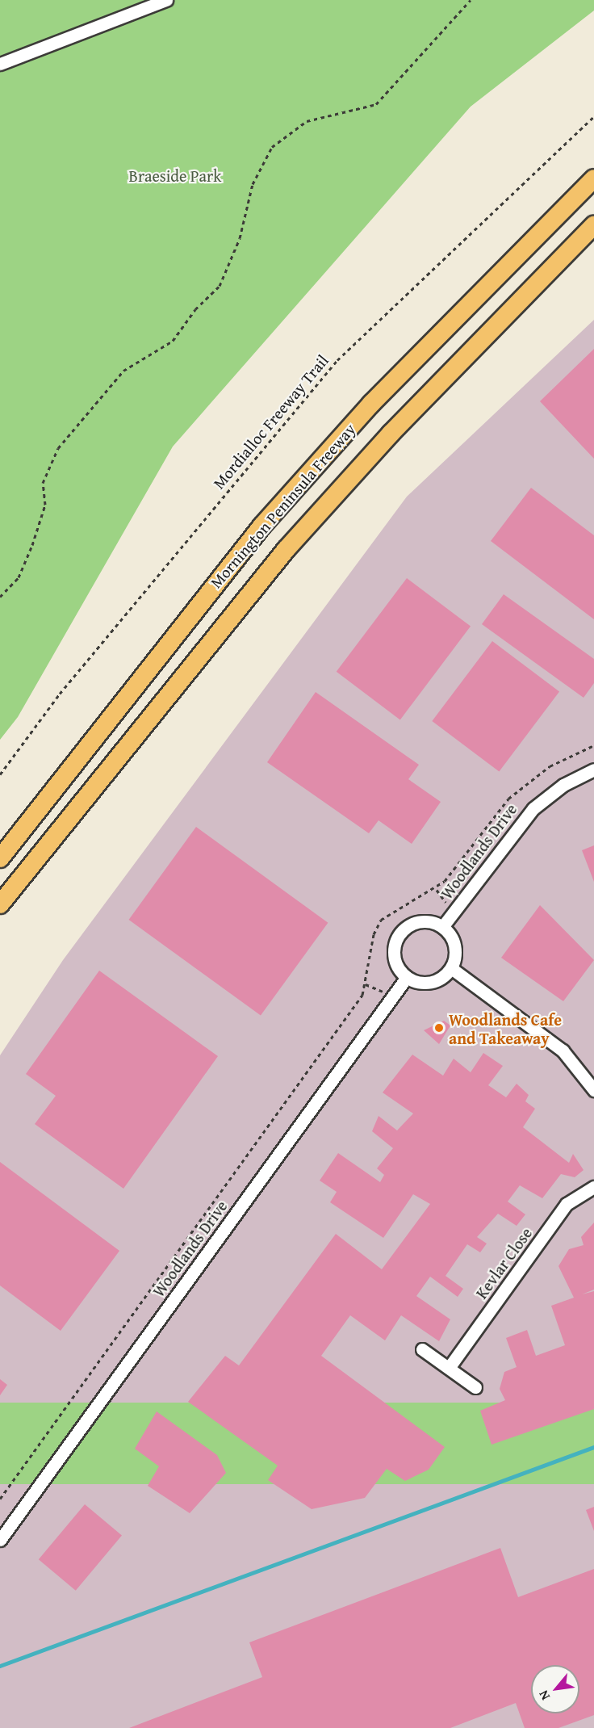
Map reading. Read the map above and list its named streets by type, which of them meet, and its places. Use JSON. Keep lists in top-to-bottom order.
{
  "streets": {
    "highway": ["Mornington Peninsula Freeway"],
    "street": ["Woodlands Drive", "Kevlar Close"],
    "path": ["Mordialloc Freeway Trail"]
  },
  "parks": ["Braeside Park"],
  "places": ["Woodlands Cafe and Takeaway"],
  "north": "bottom left"
}
